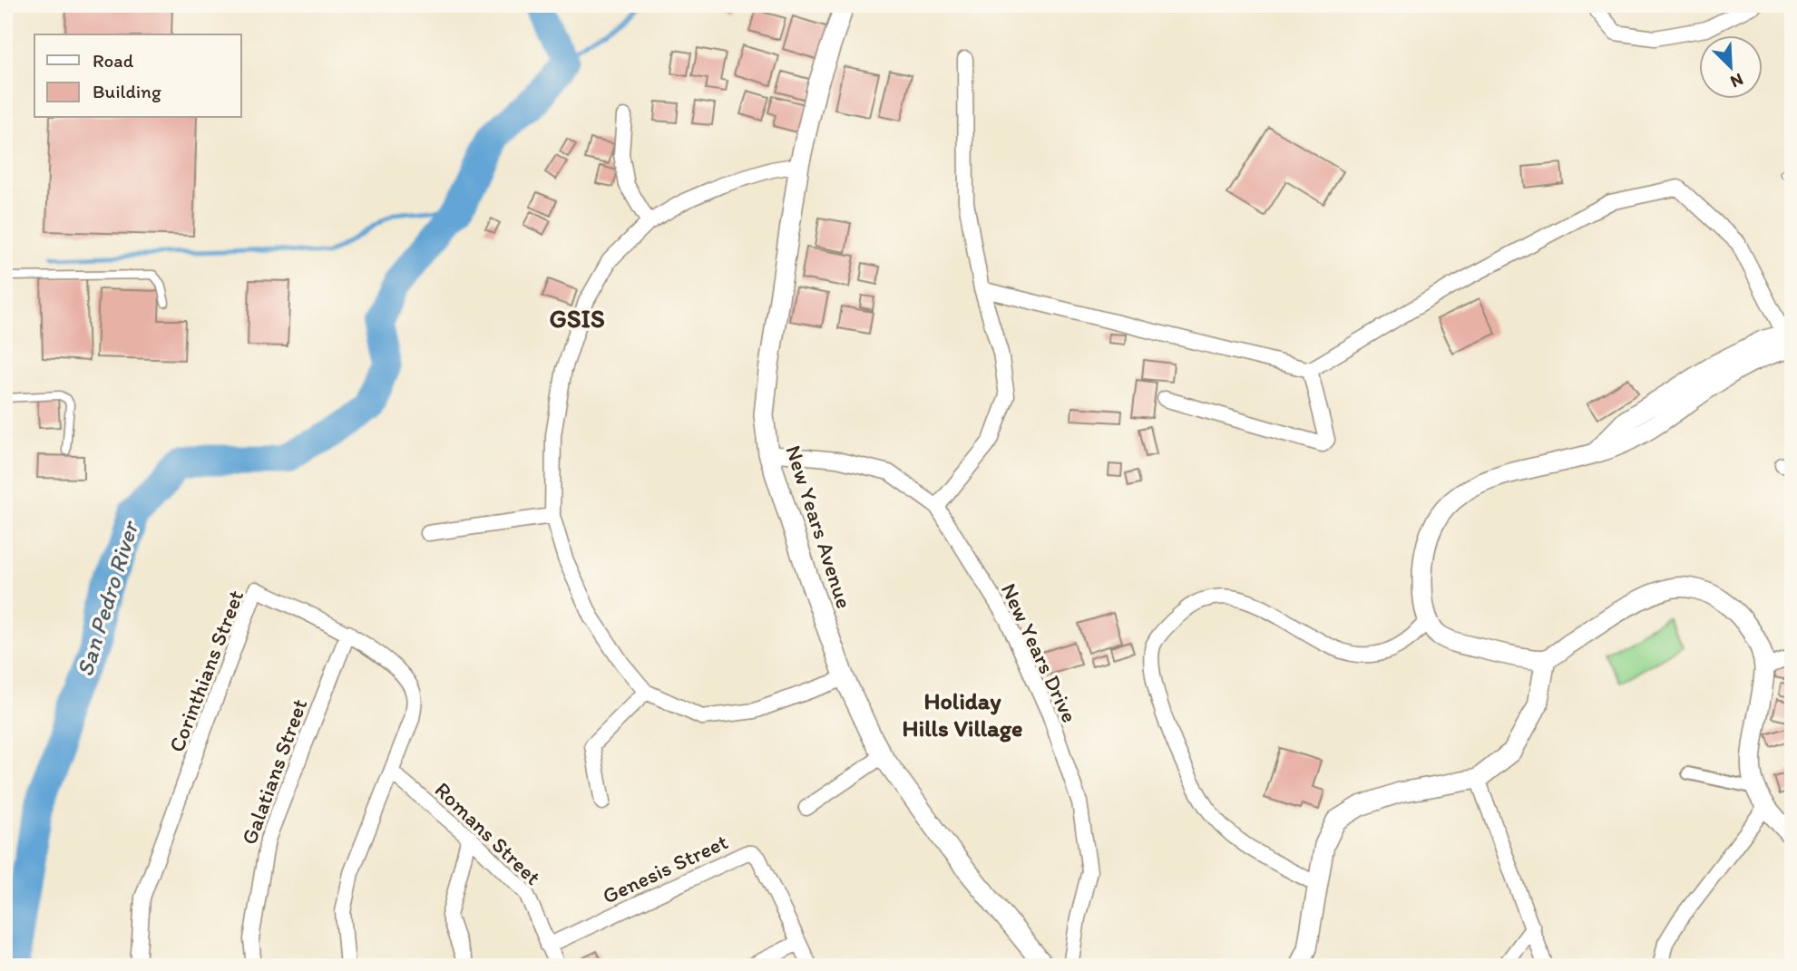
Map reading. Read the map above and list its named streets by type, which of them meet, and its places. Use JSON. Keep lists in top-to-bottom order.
{
  "streets": {
    "street": [
      "New Years Avenue",
      "New Years Drive",
      "Corinthians Street",
      "Galatians Street",
      "Romans Street",
      "Genesis Street"
    ]
  },
  "crossings": [
    ["New Years Avenue", "New Years Drive"],
    ["Corinthians Street", "Galatians Street"],
    ["Corinthians Street", "Romans Street"],
    ["Romans Street", "Genesis Street"]
  ],
  "districts": ["GSIS", "Holiday Hills Village"],
  "water": ["San Pedro River"],
  "legend": ["Road", "Building"],
  "north": "bottom right"
}
